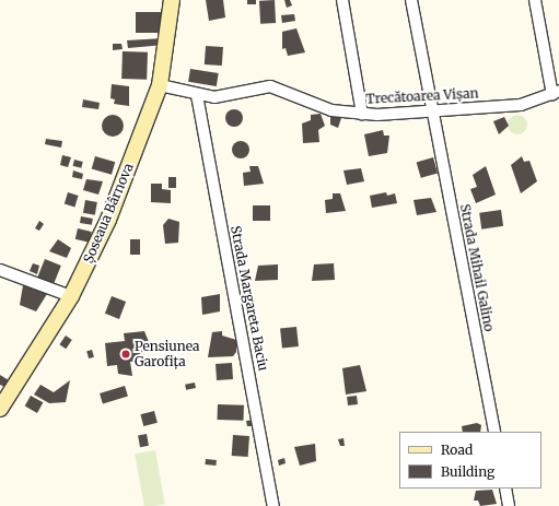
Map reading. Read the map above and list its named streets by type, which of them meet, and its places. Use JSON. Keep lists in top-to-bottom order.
{
  "streets": {
    "main road": ["Șoseaua Bârnova"],
    "street": ["Trecătoarea Vișan", "Strada Mihail Galino", "Strada Margareta Baciu"]
  },
  "crossings": [
    ["Trecătoarea Vișan", "Șoseaua Bârnova"],
    ["Trecătoarea Vișan", "Strada Mihail Galino"],
    ["Trecătoarea Vișan", "Strada Margareta Baciu"]
  ],
  "places": ["Pensiunea Garofița"],
  "legend": ["Road", "Building"]
}
